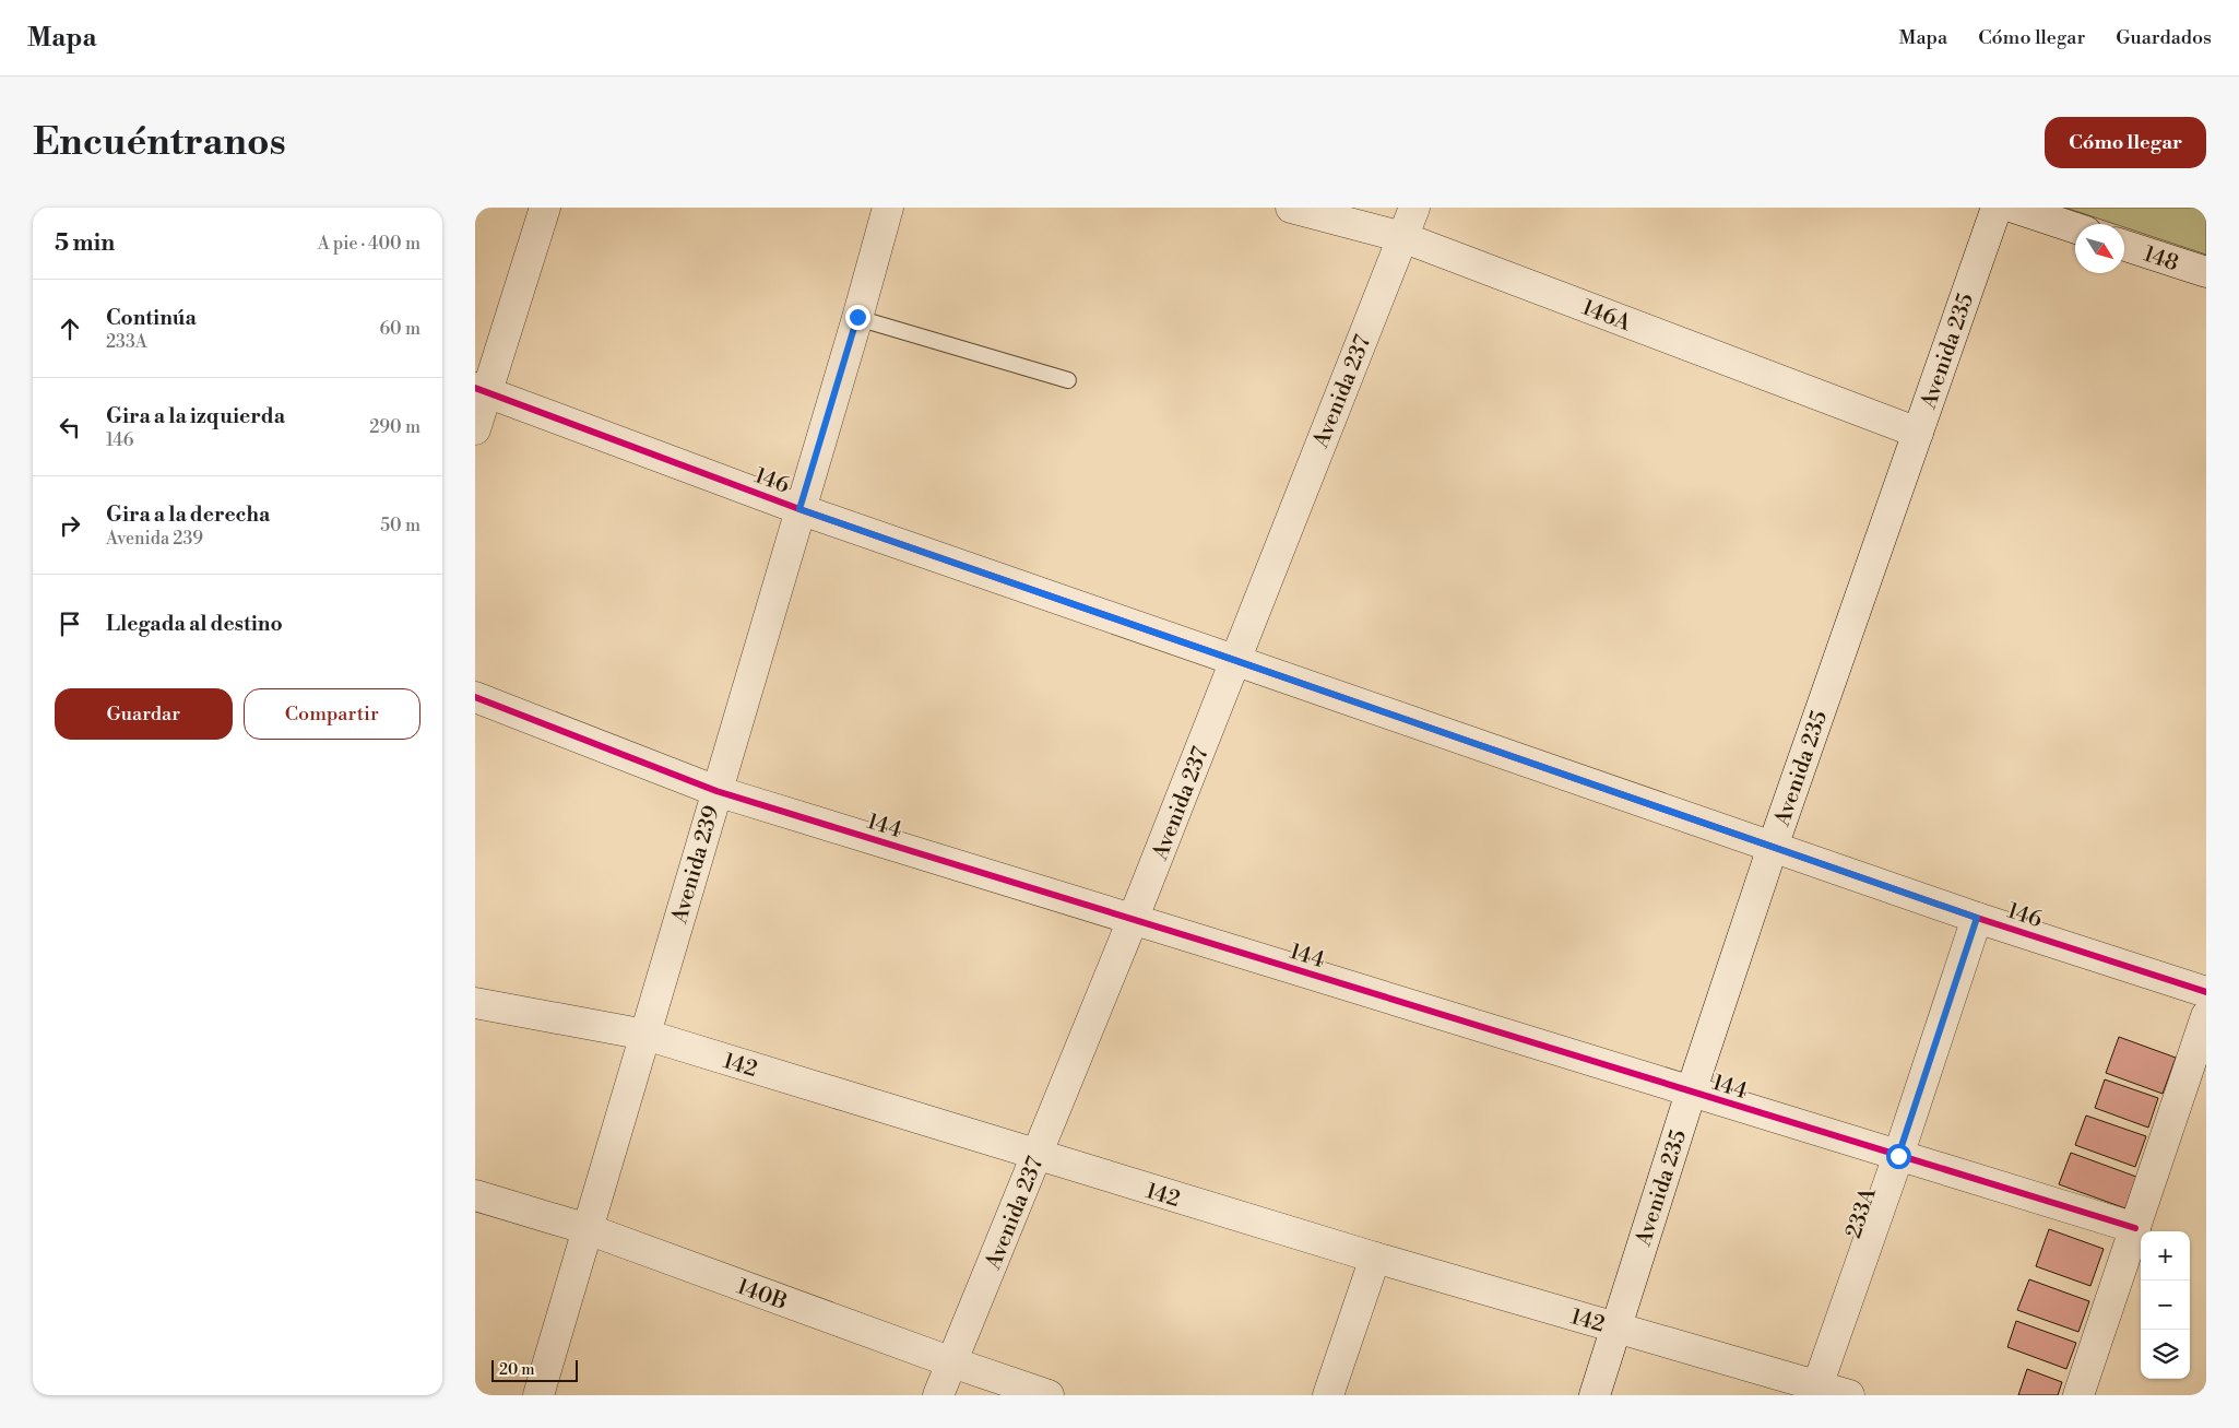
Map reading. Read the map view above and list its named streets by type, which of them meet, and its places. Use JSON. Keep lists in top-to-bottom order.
{
  "streets": {
    "street": [
      "148",
      "146A",
      "Avenida 235",
      "Avenida 237",
      "146",
      "144",
      "Avenida 239",
      "142",
      "233A",
      "140B"
    ]
  },
  "crossings": [
    ["146A", "Avenida 235"],
    ["146A", "Avenida 237"],
    ["Avenida 235", "146"],
    ["Avenida 235", "144"],
    ["Avenida 235", "142"],
    ["Avenida 237", "146"],
    ["Avenida 237", "144"],
    ["Avenida 237", "142"],
    ["Avenida 237", "140B"],
    ["146", "Avenida 239"],
    ["146", "233A"],
    ["144", "Avenida 239"],
    ["144", "233A"],
    ["Avenida 239", "142"],
    ["Avenida 239", "140B"],
    ["142", "233A"]
  ],
  "scale_bar": "20 m",
  "north": "bottom right",
  "page": {
    "header": "Mapa",
    "nav": ["Mapa", "Cómo llegar", "Guardados"],
    "buttons": [
      "Cómo llegar",
      ["Guardar", "Compartir"]
    ],
    "title": "Encuéntranos",
    "heading": ["5 min", "A pie · 400 m"],
    "list": [
      ["Continúa", "233A", "60 m"],
      ["Gira a la izquierda", "146", "290 m"],
      ["Gira a la derecha", "Avenida 239", "50 m"],
      "Llegada al destino"
    ],
    "map_buttons": ["+", "−"],
    "scale": "20 m"
  }
}
